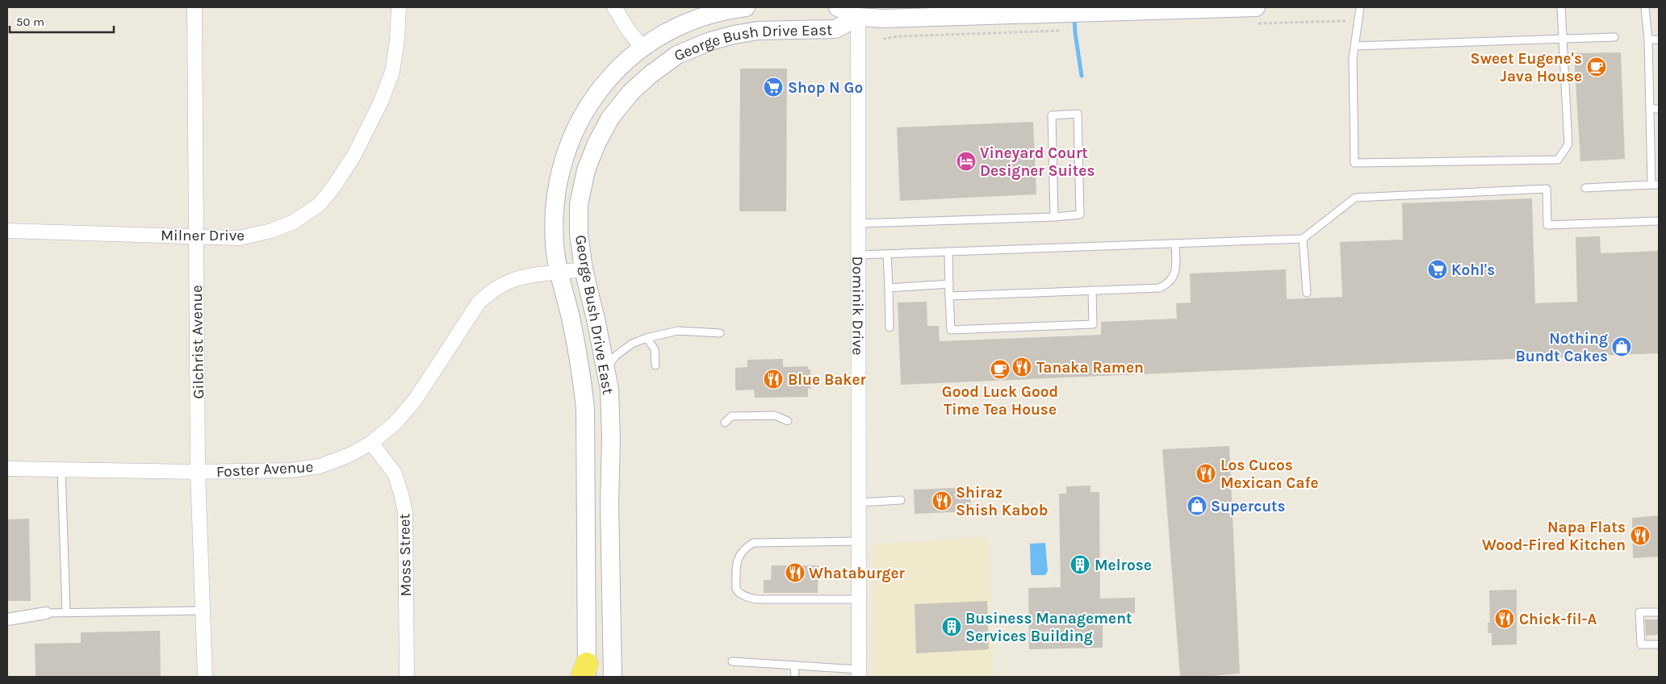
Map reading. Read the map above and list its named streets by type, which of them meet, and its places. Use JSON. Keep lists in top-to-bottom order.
{
  "streets": {
    "street": [
      "George Bush Drive East",
      "Milner Drive",
      "Dominik Drive",
      "Gilchrist Avenue",
      "Foster Avenue",
      "Moss Street"
    ]
  },
  "crossings": [
    ["George Bush Drive East", "Dominik Drive"],
    ["George Bush Drive East", "Foster Avenue"],
    ["Milner Drive", "Gilchrist Avenue"],
    ["Gilchrist Avenue", "Foster Avenue"],
    ["Foster Avenue", "Moss Street"]
  ],
  "places": {
    "cafe": ["Sweet Eugene's Java House", "Good Luck Good Time Tea House"],
    "supermarket": ["Shop N Go", "Kohl's"],
    "hotel": ["Vineyard Court Designer Suites"],
    "shop": ["Nothing Bundt Cakes", "Supercuts"],
    "restaurant": [
      "Tanaka Ramen",
      "Blue Baker",
      "Los Cucos Mexican Cafe",
      "Shiraz Shish Kabob",
      "Napa Flats Wood-Fired Kitchen",
      "Whataburger",
      "Chick-fil-A"
    ],
    "building": ["Melrose", "Business Management Services Building"]
  },
  "scale_bar": "50 m"
}
